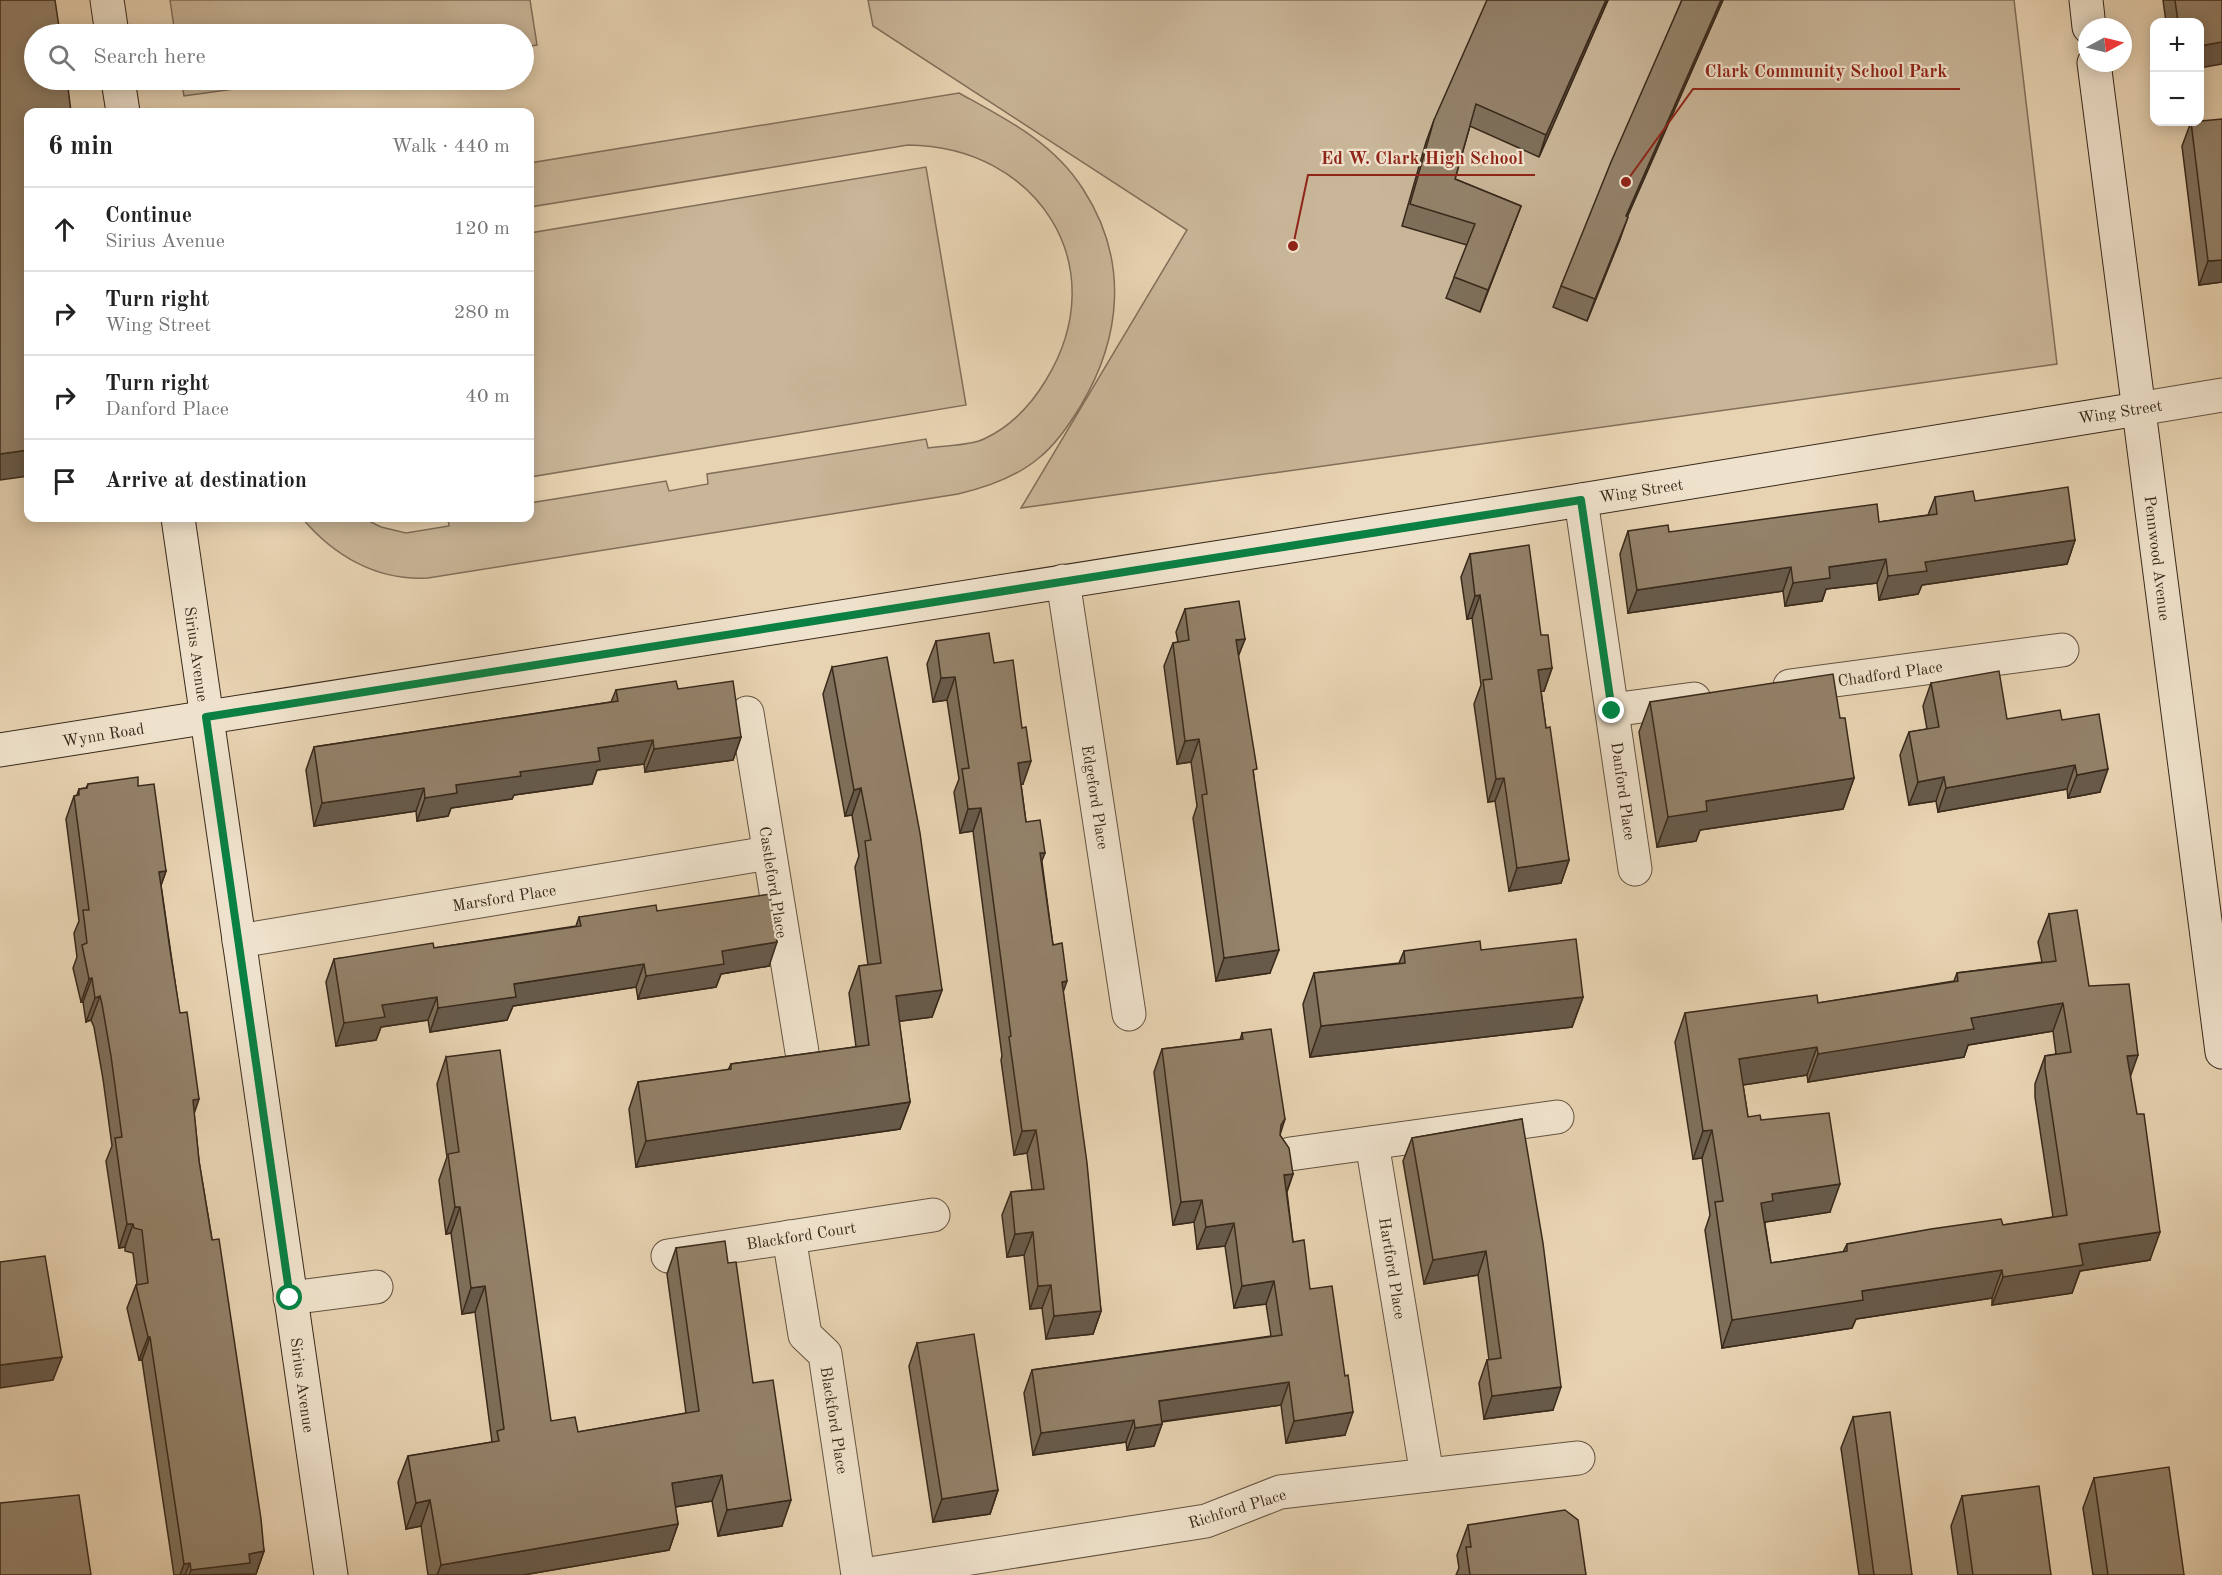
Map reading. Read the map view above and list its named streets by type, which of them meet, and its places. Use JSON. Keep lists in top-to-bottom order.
{
  "streets": {
    "street": [
      "Wing Street",
      "Pennwood Avenue",
      "Sirius Avenue",
      "Chadford Place",
      "Wynn Road",
      "Danford Place",
      "Edgeford Place",
      "Castleford Place",
      "Marsford Place",
      "Blackford Court",
      "Hartford Place",
      "Blackford Place",
      "Richford Place"
    ]
  },
  "crossings": [
    ["Wing Street", "Pennwood Avenue"],
    ["Wing Street", "Sirius Avenue"],
    ["Wing Street", "Wynn Road"],
    ["Wing Street", "Danford Place"],
    ["Wing Street", "Edgeford Place"],
    ["Sirius Avenue", "Wynn Road"],
    ["Sirius Avenue", "Marsford Place"],
    ["Castleford Place", "Marsford Place"],
    ["Blackford Court", "Blackford Place"],
    ["Hartford Place", "Richford Place"]
  ],
  "places": ["Clark Community School Park", "Ed W. Clark High School"],
  "north": "right",
  "page": {
    "map_buttons": ["+", "−"],
    "search": "Search here",
    "heading": ["6 min", "Walk · 440 m"],
    "list": [
      ["Continue", "Sirius Avenue", "120 m"],
      ["Turn right", "Wing Street", "280 m"],
      ["Turn right", "Danford Place", "40 m"],
      "Arrive at destination"
    ]
  }
}
